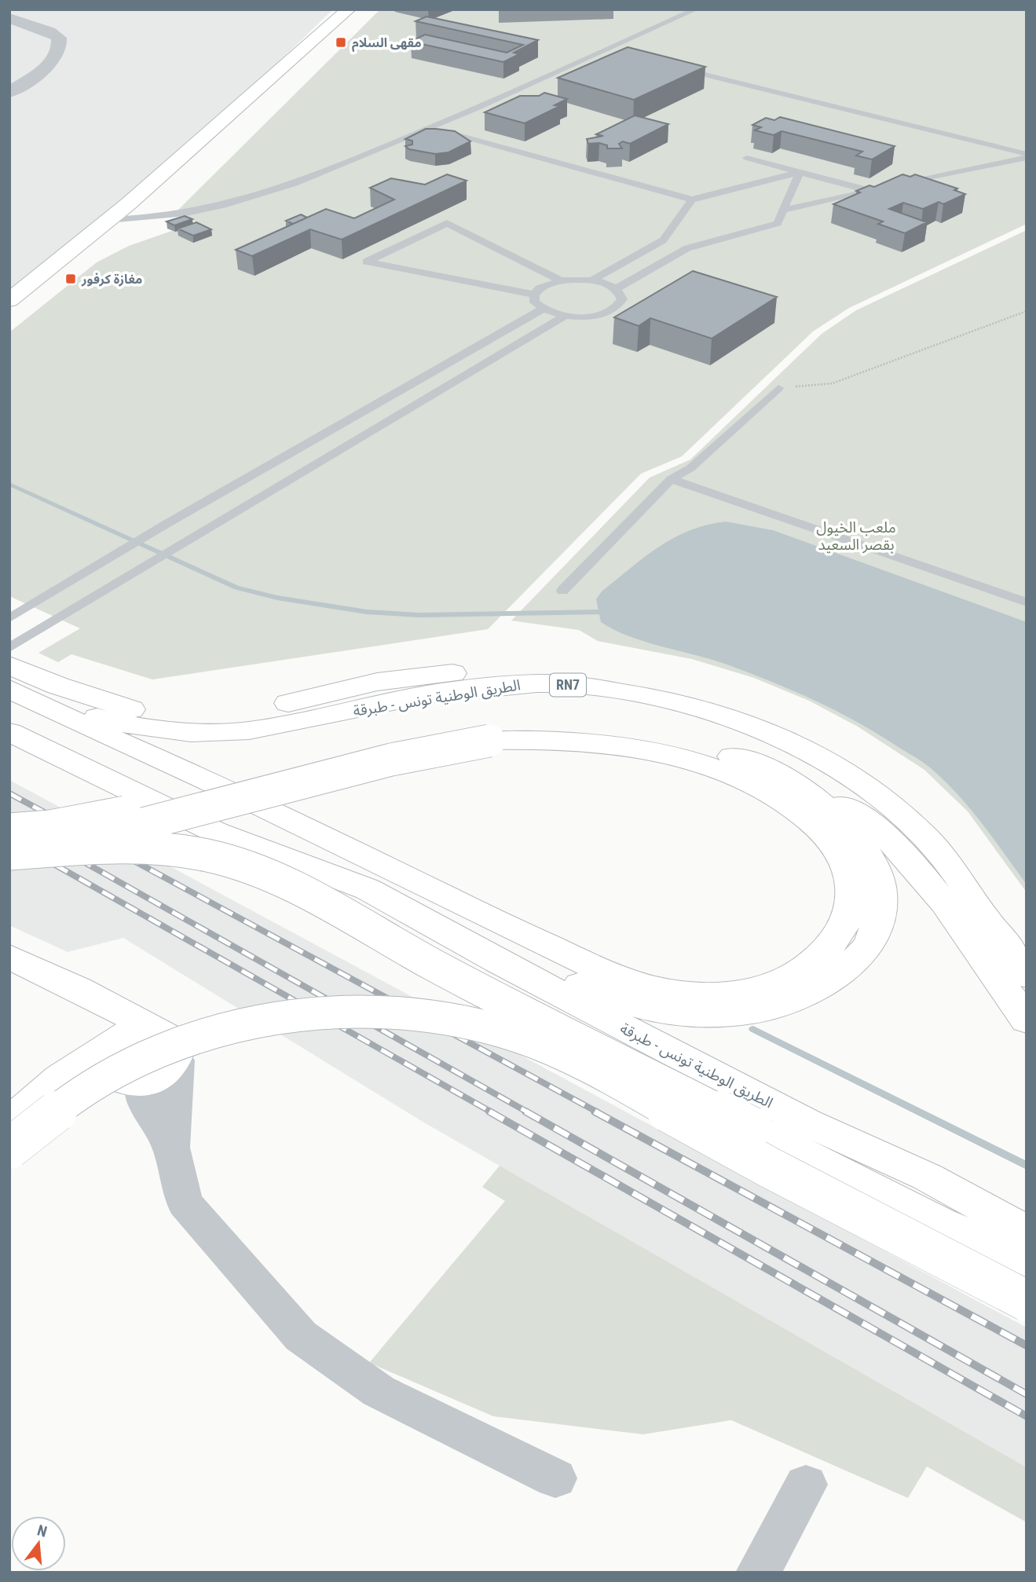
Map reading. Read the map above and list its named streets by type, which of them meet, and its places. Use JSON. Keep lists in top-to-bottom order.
{
  "streets": {
    "main road": ["RN7", "الطريق الوطنية تونس - طبرقة"]
  },
  "parks": ["ملعب الخيول بقصر السعيد"],
  "places": {
    "transit": ["مقهى السلام", "مغازة كرفور"]
  },
  "north": "top"
}
